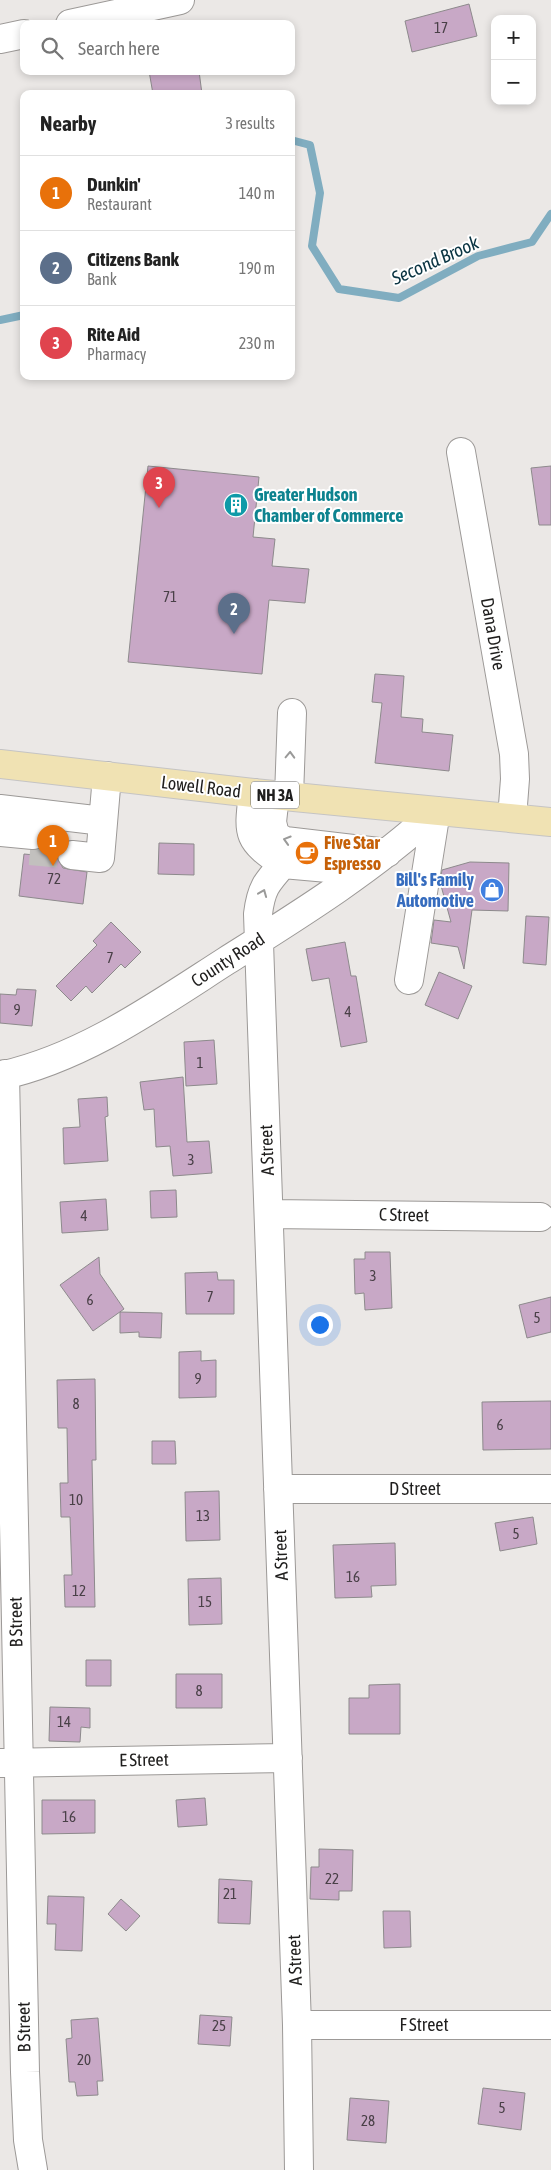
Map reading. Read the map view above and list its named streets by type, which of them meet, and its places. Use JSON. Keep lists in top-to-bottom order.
{
  "streets": {
    "main road": ["Lowell Road", "NH 3A"],
    "street": [
      "Dana Drive",
      "County Road",
      "A Street",
      "C Street",
      "D Street",
      "B Street",
      "E Street",
      "F Street"
    ]
  },
  "crossings": [
    ["Dana Drive", "Lowell Road"],
    ["Lowell Road", "County Road"],
    ["County Road", "A Street"],
    ["County Road", "B Street"],
    ["A Street", "C Street"],
    ["A Street", "D Street"],
    ["A Street", "E Street"],
    ["A Street", "F Street"],
    ["B Street", "E Street"]
  ],
  "water": ["Second Brook"],
  "places": {
    "building": ["Greater Hudson Chamber of Commerce"],
    "cafe": ["Five Star Espresso"],
    "shop": ["Bill's Family Automotive"]
  },
  "house_numbers": [
    "17",
    "71",
    "72",
    "7",
    "9",
    "4",
    "1",
    "3",
    "4",
    "3",
    "7",
    "6",
    "5",
    "9",
    "8",
    "6",
    "10",
    "13",
    "5",
    "16",
    "12",
    "15",
    "8",
    "14",
    "16",
    "22",
    "21",
    "25",
    "20",
    "5",
    "28"
  ],
  "page": {
    "map_buttons": ["+", "−"],
    "search": "Search here",
    "heading": ["Nearby", "3 results"],
    "list": [
      {
        "mark": "1",
        "name": "Dunkin'",
        "note": "Restaurant",
        "value": "140 m"
      },
      {
        "mark": "2",
        "name": "Citizens Bank",
        "note": "Bank",
        "value": "190 m"
      },
      {
        "mark": "3",
        "name": "Rite Aid",
        "note": "Pharmacy",
        "value": "230 m"
      }
    ],
    "pins": ["3", "2", "1"]
  }
}
